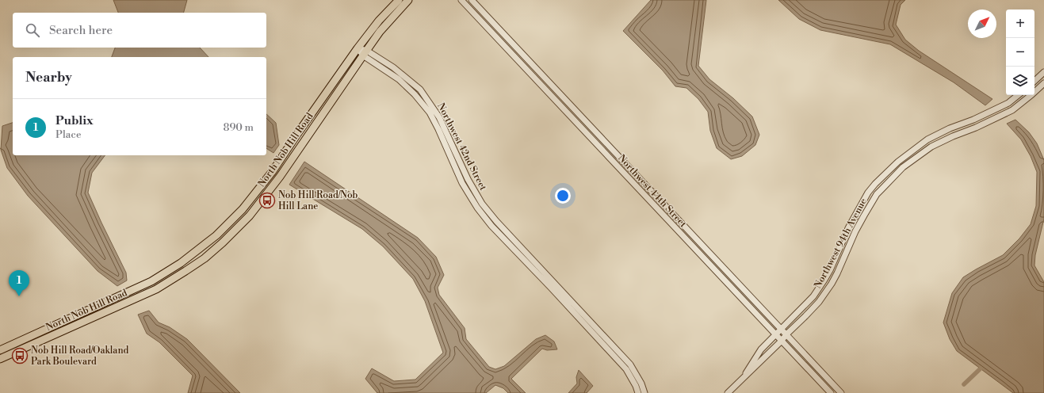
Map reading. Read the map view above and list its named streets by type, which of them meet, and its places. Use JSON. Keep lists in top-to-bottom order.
{
  "streets": {
    "main road": ["North Nob Hill Road"],
    "street": ["Northwest 42nd Street", "Northwest 44th Street", "Northwest 94th Avenue"]
  },
  "crossings": [
    ["Northwest 42nd Street", "North Nob Hill Road"],
    ["Northwest 44th Street", "Northwest 94th Avenue"]
  ],
  "places": {
    "bus stop": ["Nob Hill Road/Nob Hill Lane", "Nob Hill Road/Oakland Park Boulevard"]
  },
  "north": "top right",
  "page": {
    "map_buttons": ["+", "−"],
    "search": "Search here",
    "heading": "Nearby",
    "list": [
      {
        "mark": "1",
        "name": "Publix",
        "note": "Place",
        "value": "890 m"
      }
    ],
    "pins": "1"
  }
}
